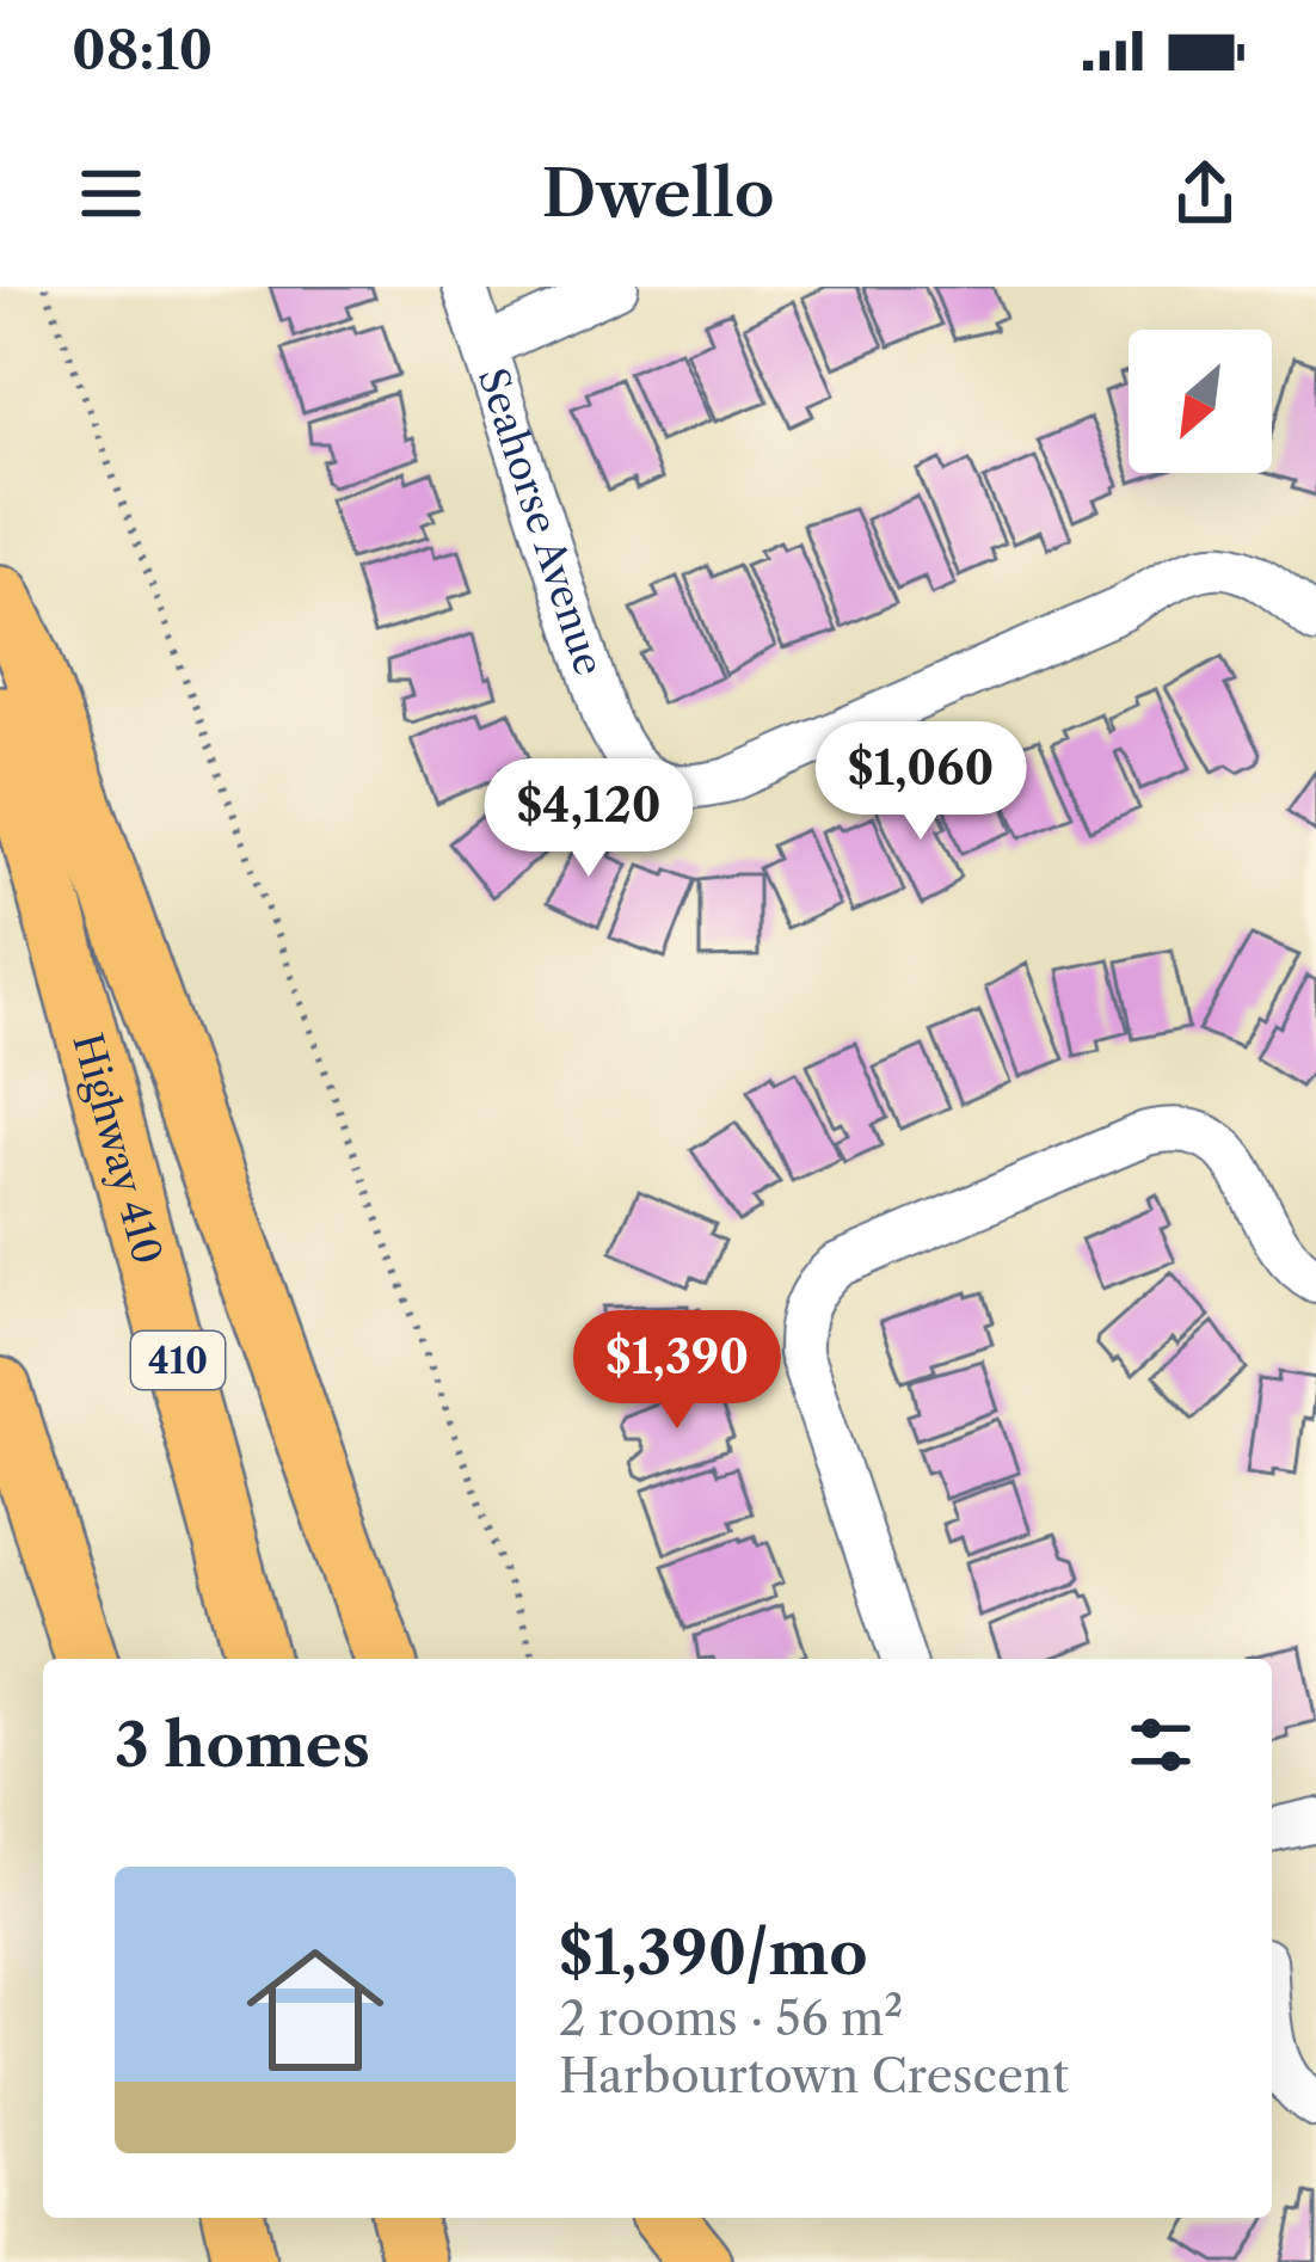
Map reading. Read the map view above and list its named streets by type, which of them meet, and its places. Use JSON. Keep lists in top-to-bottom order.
{
  "streets": {
    "highway": ["Highway 410", "410"],
    "street": ["Seahorse Avenue"]
  },
  "north": "bottom left",
  "page": {
    "status": "08:10",
    "header": "Dwello",
    "price": ["$1,060", "$4,120", "$1,390"],
    "heading": "3 homes",
    "list": [
      {
        "name": "$1,390/mo",
        "note": "2 rooms · 56 m² · Harbourtown Crescent"
      }
    ]
  }
}
